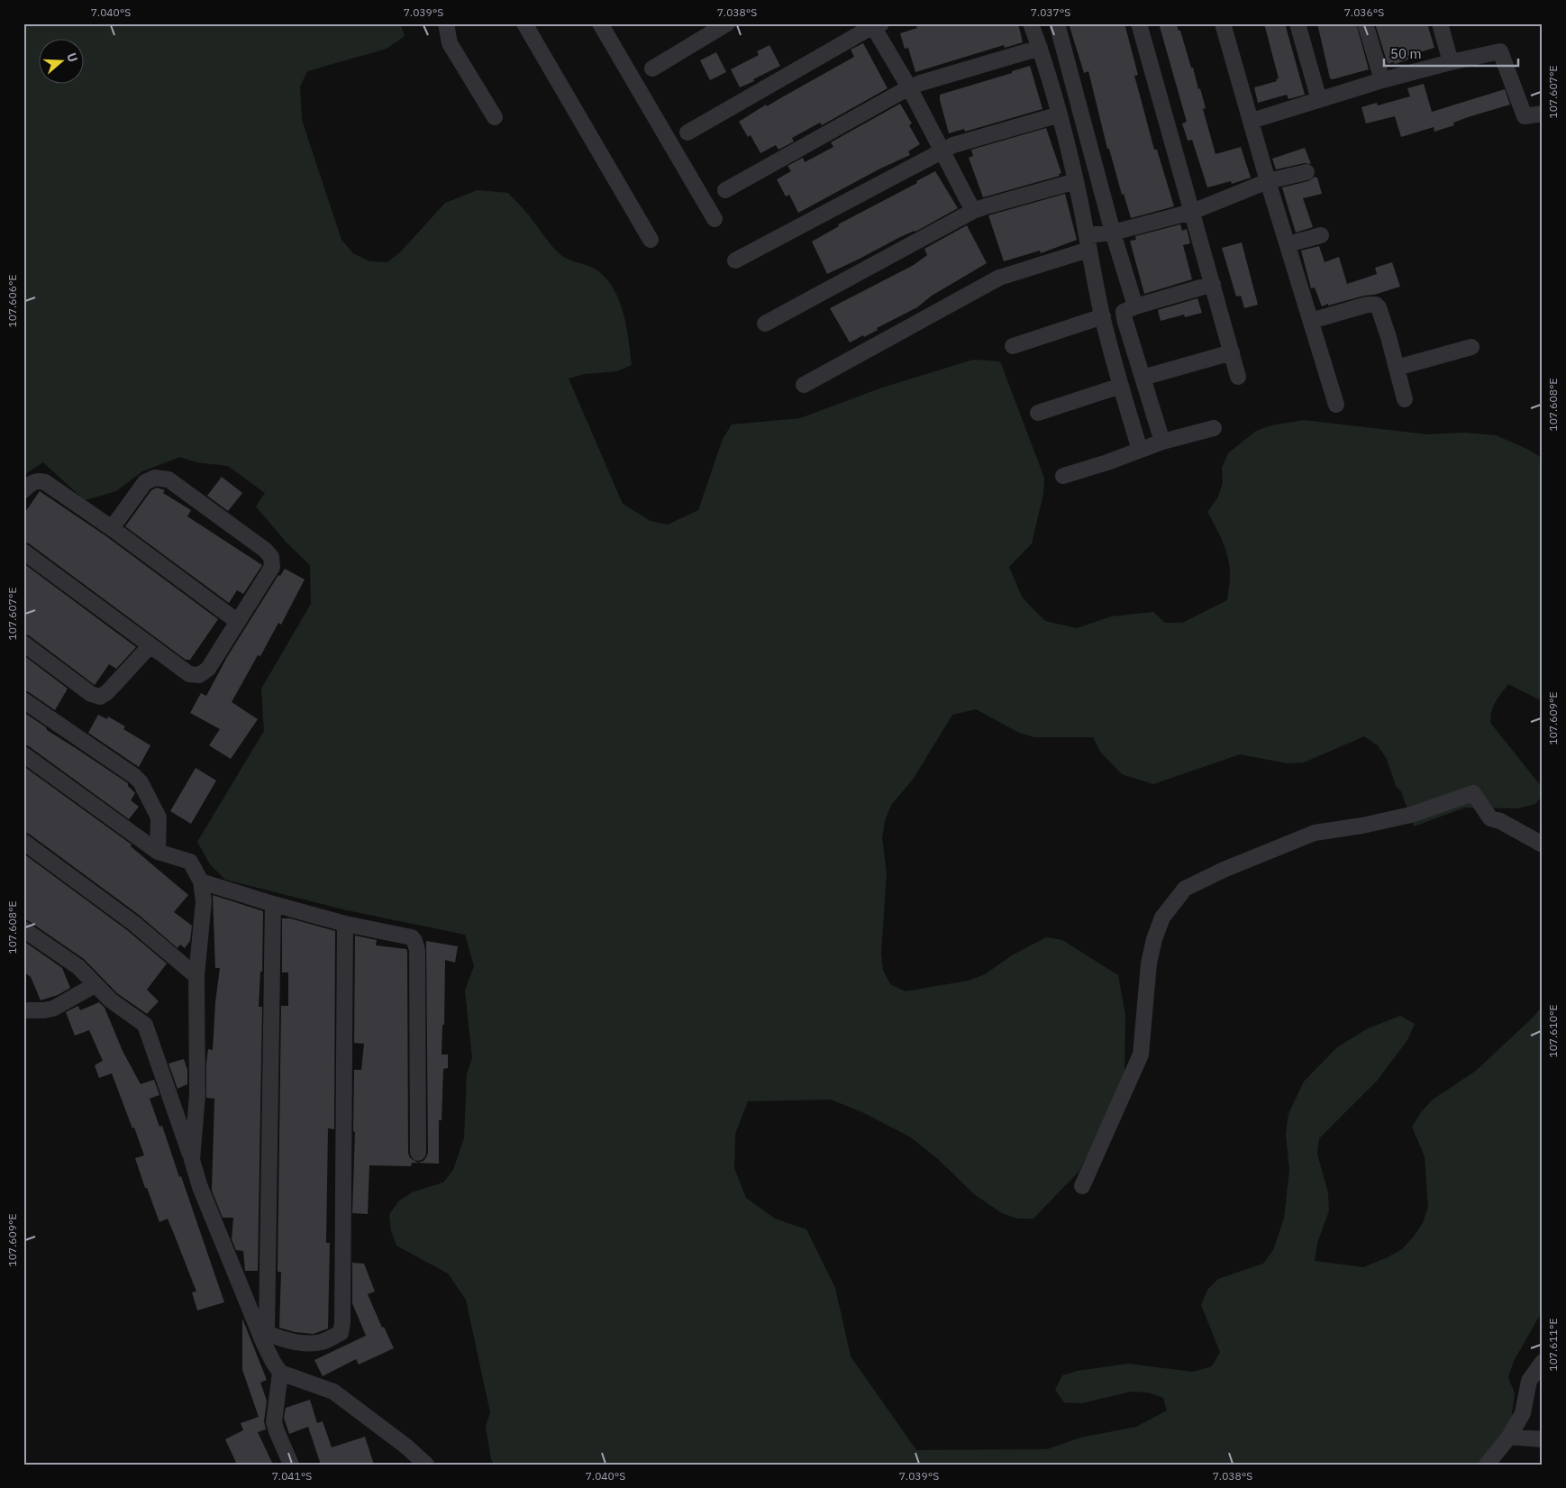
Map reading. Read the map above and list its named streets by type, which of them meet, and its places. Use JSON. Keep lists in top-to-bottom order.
{
  "scale_bar": "50 m",
  "north": "right",
  "coordinates": [
    "7.040°S",
    "7.039°S",
    "7.038°S",
    "7.037°S",
    "7.036°S",
    "107.607°E",
    "107.606°E",
    "107.608°E",
    "107.609°E",
    "107.610°E",
    "107.611°E",
    "7.041°S"
  ]
}
